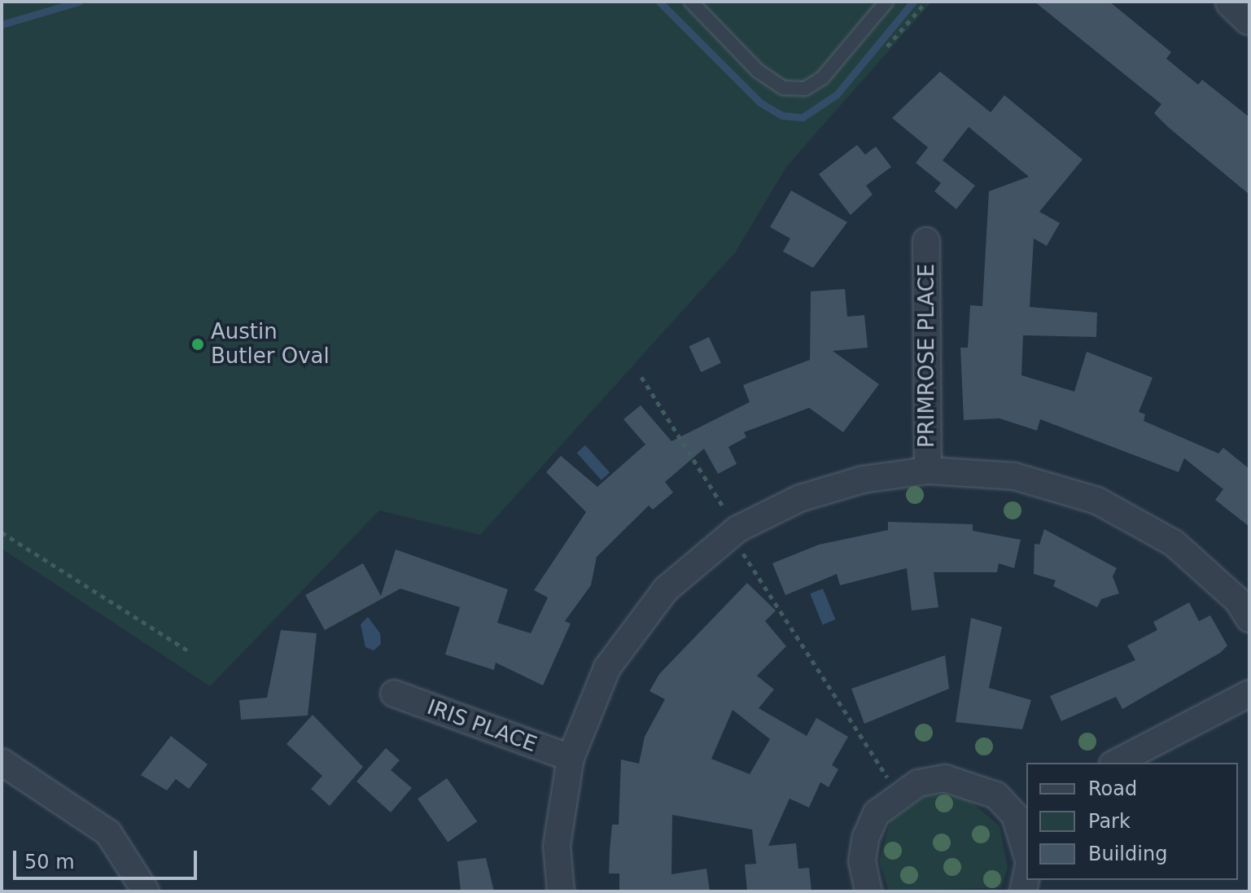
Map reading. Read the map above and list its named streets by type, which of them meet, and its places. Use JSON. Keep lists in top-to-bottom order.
{
  "streets": {
    "street": ["PRIMROSE PLACE", "IRIS PLACE"]
  },
  "places": ["Austin Butler Oval"],
  "legend": ["Road", "Park", "Building"],
  "scale_bar": "50 m"
}
